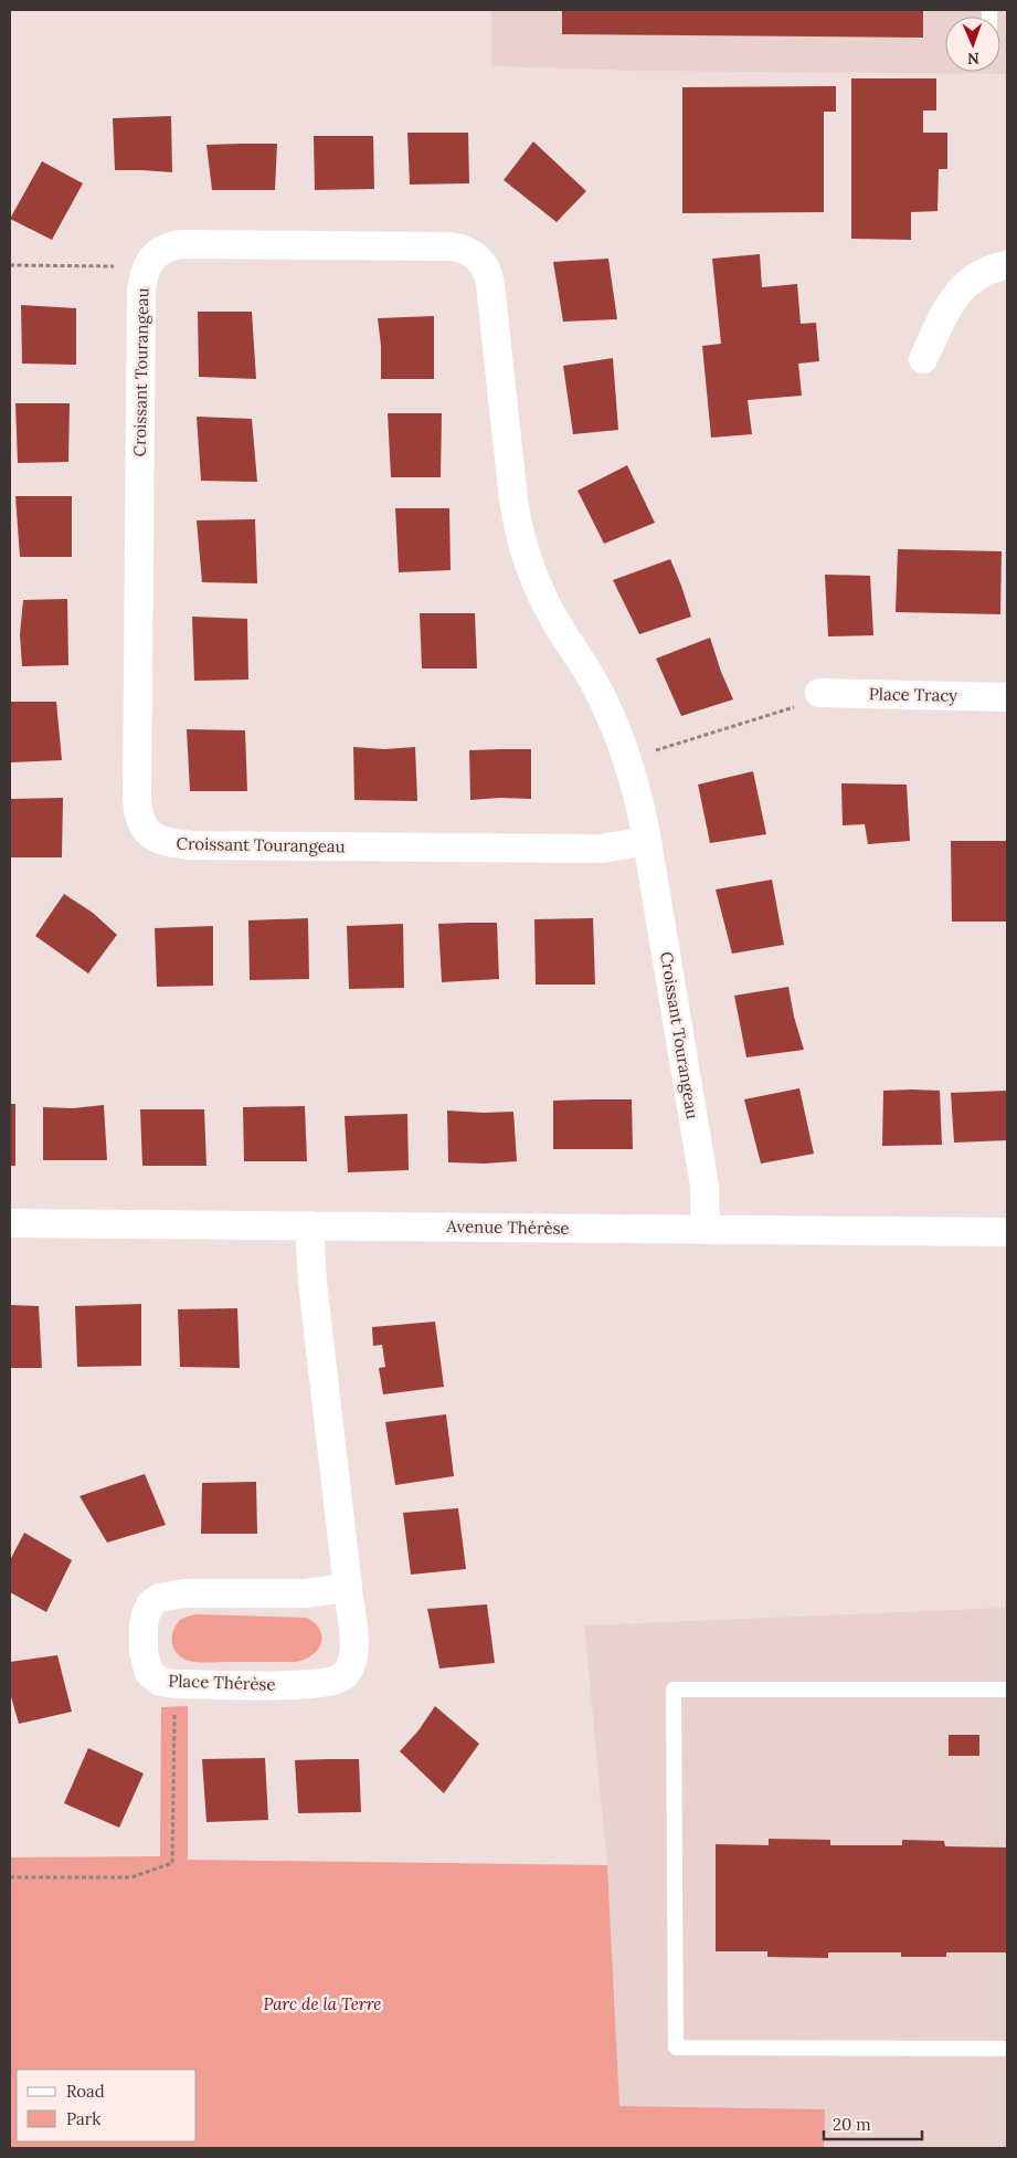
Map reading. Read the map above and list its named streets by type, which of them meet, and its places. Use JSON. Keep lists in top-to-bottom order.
{
  "streets": {
    "street": [
      "Croissant Tourangeau",
      "Place Tracy",
      "Avenue Thérèse",
      "Place Thérèse"
    ]
  },
  "crossings": [
    ["Croissant Tourangeau", "Avenue Thérèse"],
    ["Avenue Thérèse", "Place Thérèse"]
  ],
  "parks": ["Parc de la Terre"],
  "legend": ["Road", "Park"],
  "scale_bar": "20 m",
  "north": "bottom"
}
